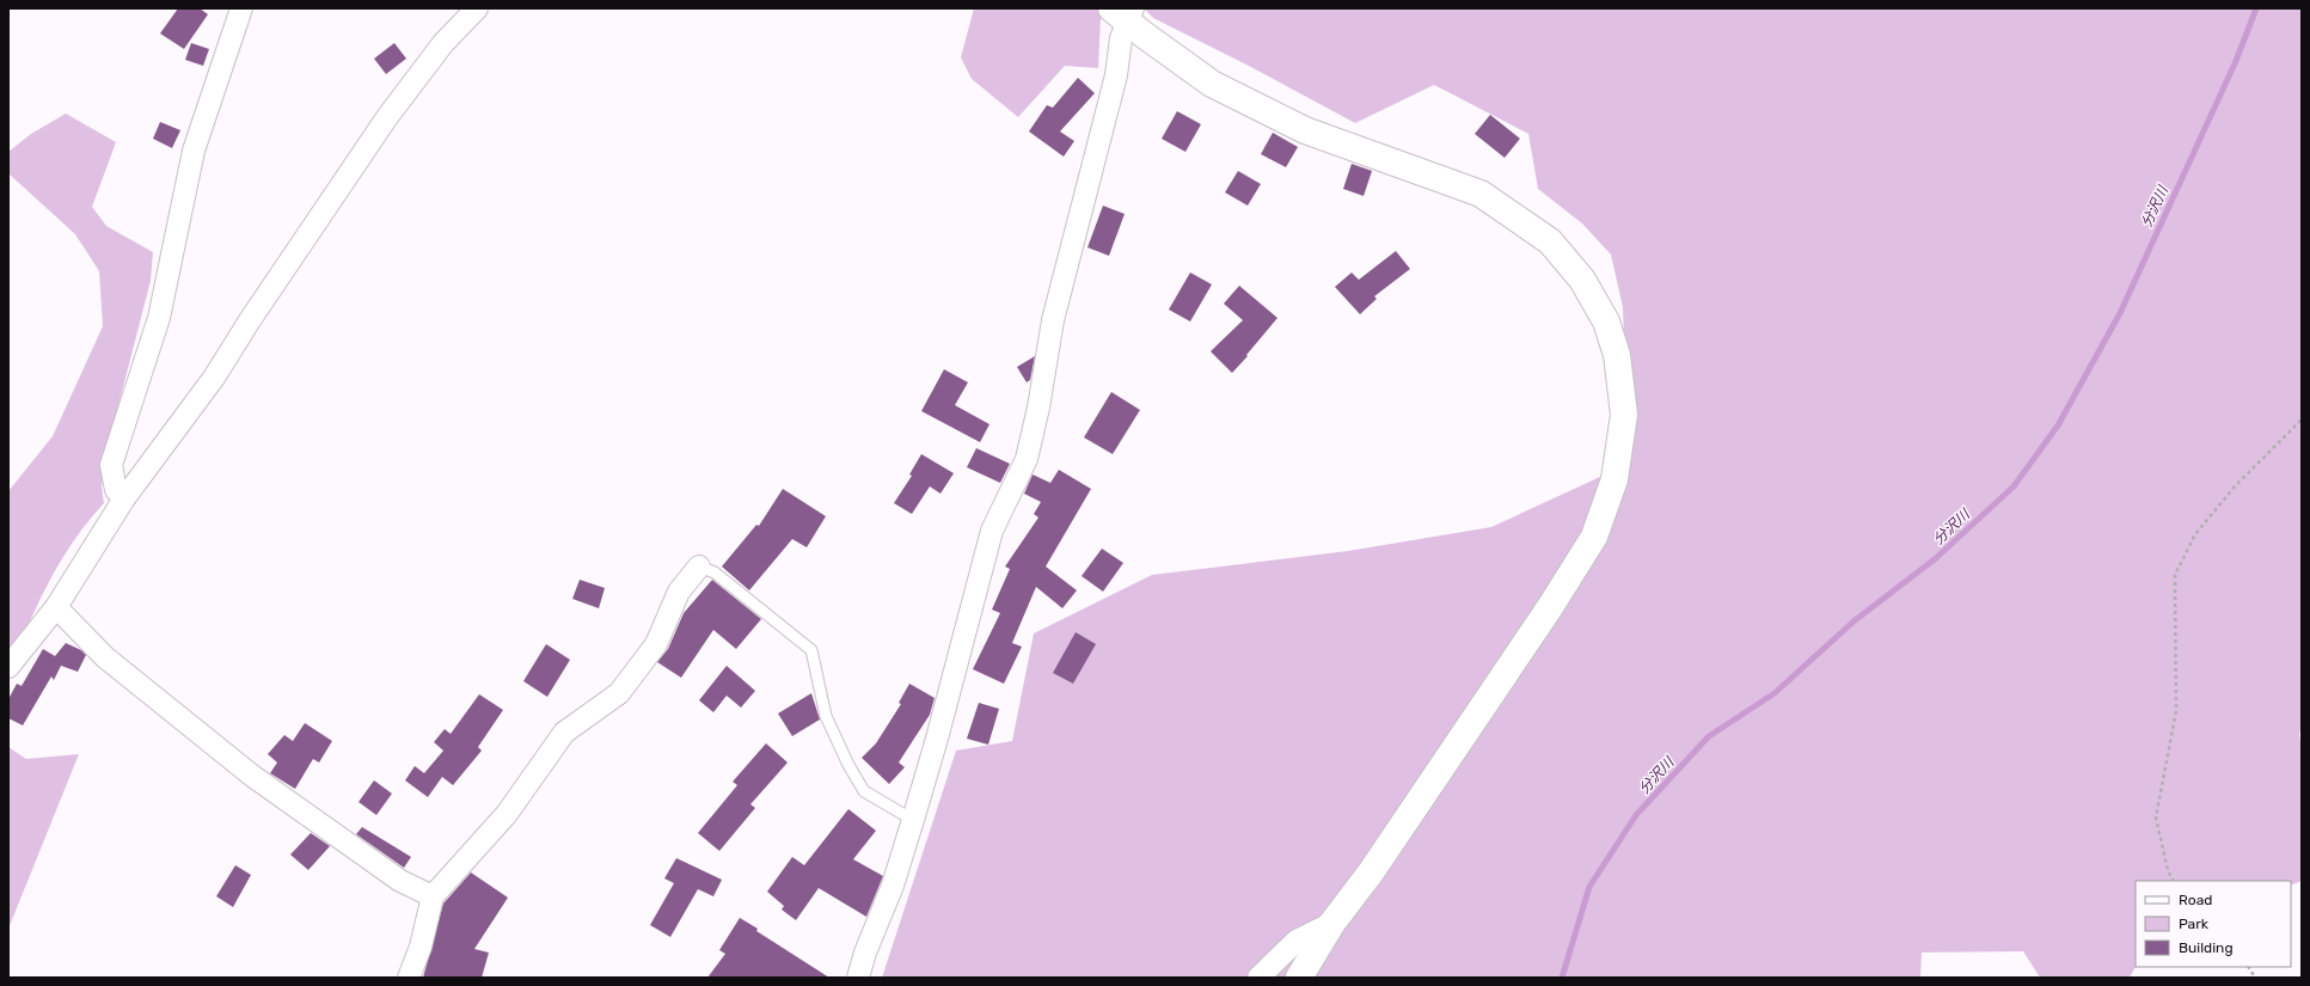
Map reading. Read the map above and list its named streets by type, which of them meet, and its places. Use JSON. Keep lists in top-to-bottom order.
{
  "water": ["分沢川"],
  "legend": ["Road", "Park", "Building"]
}
